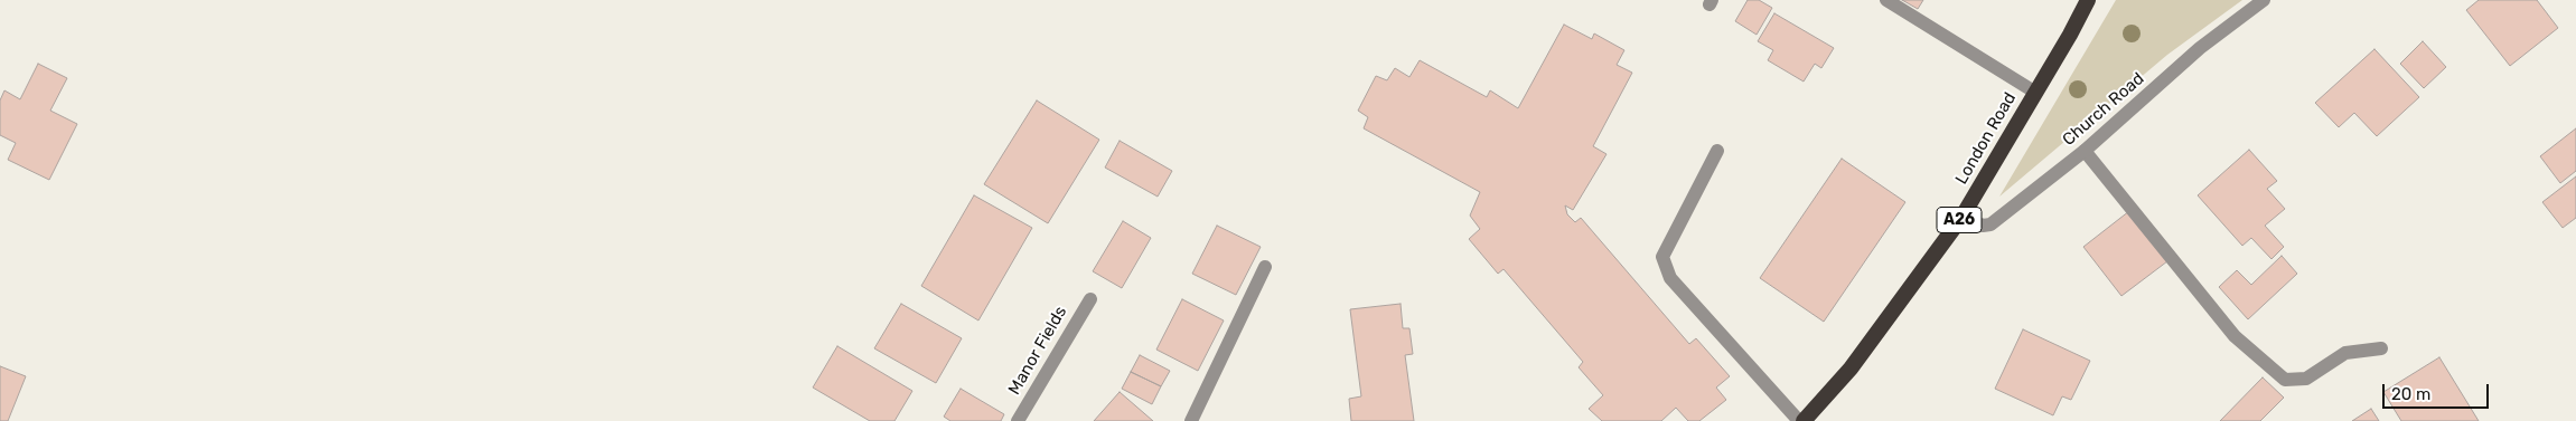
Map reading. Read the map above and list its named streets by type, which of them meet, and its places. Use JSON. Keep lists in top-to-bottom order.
{
  "streets": {
    "highway": ["London Road", "A26"],
    "street": ["Church Road", "Manor Fields"]
  },
  "crossings": [
    ["Church Road", "London Road"]
  ],
  "scale_bar": "20 m"
}
